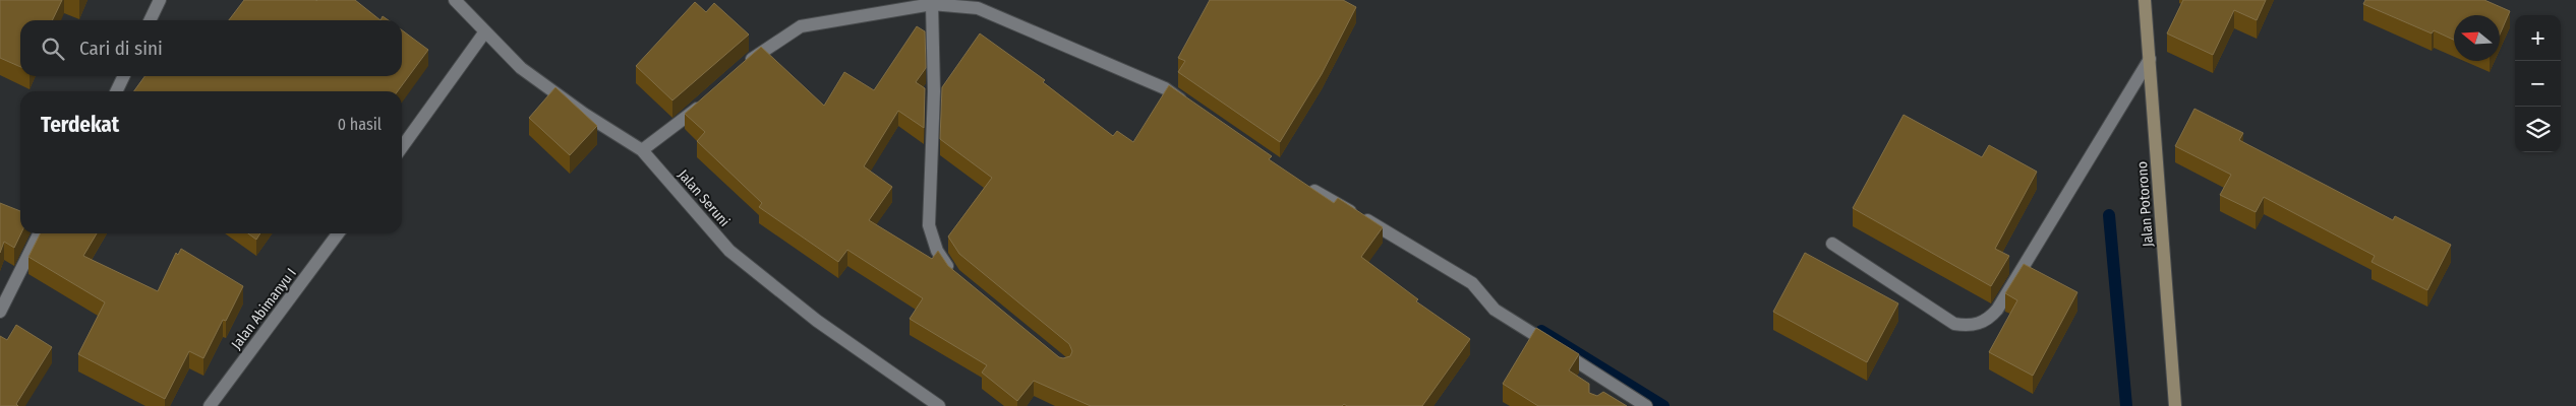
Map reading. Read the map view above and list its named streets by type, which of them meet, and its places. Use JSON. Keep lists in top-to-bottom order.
{
  "streets": {
    "street": ["Jalan Seruni", "Jalan Potorono", "Jalan Abimanyu I"]
  },
  "north": "left",
  "page": {
    "map_buttons": ["+", "−"],
    "search": "Cari di sini",
    "heading": ["Terdekat", "0 hasil"]
  }
}
